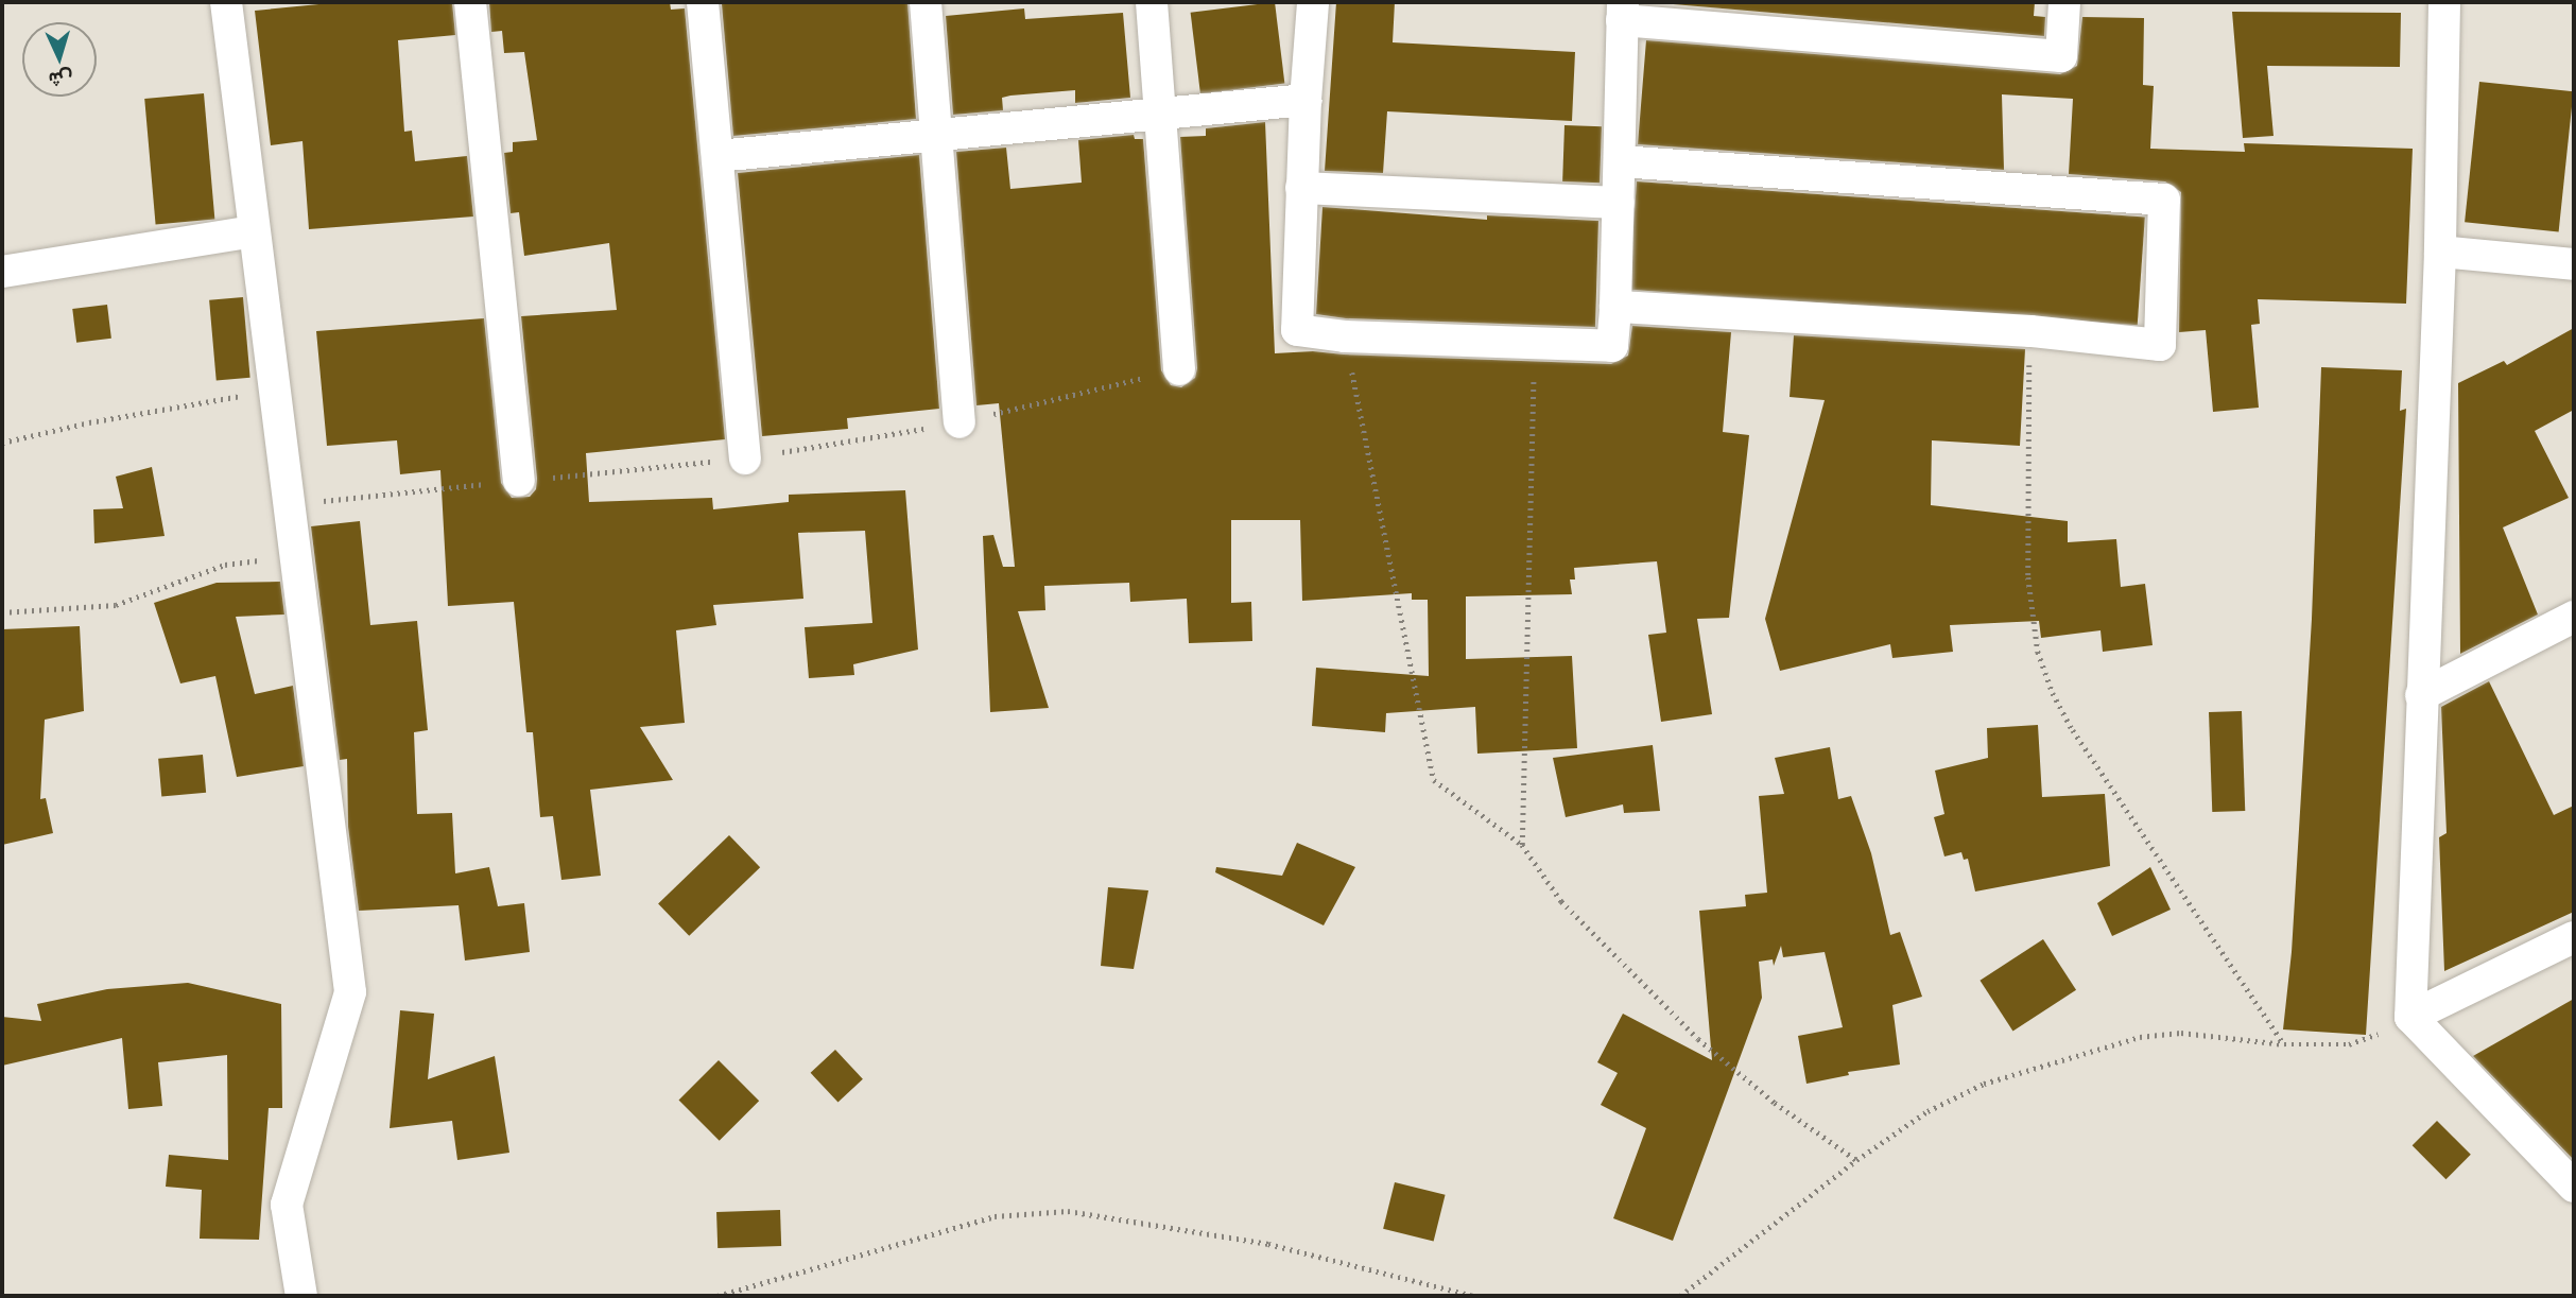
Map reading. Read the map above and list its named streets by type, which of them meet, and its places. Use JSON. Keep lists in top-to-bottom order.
{
  "north": "bottom"
}
